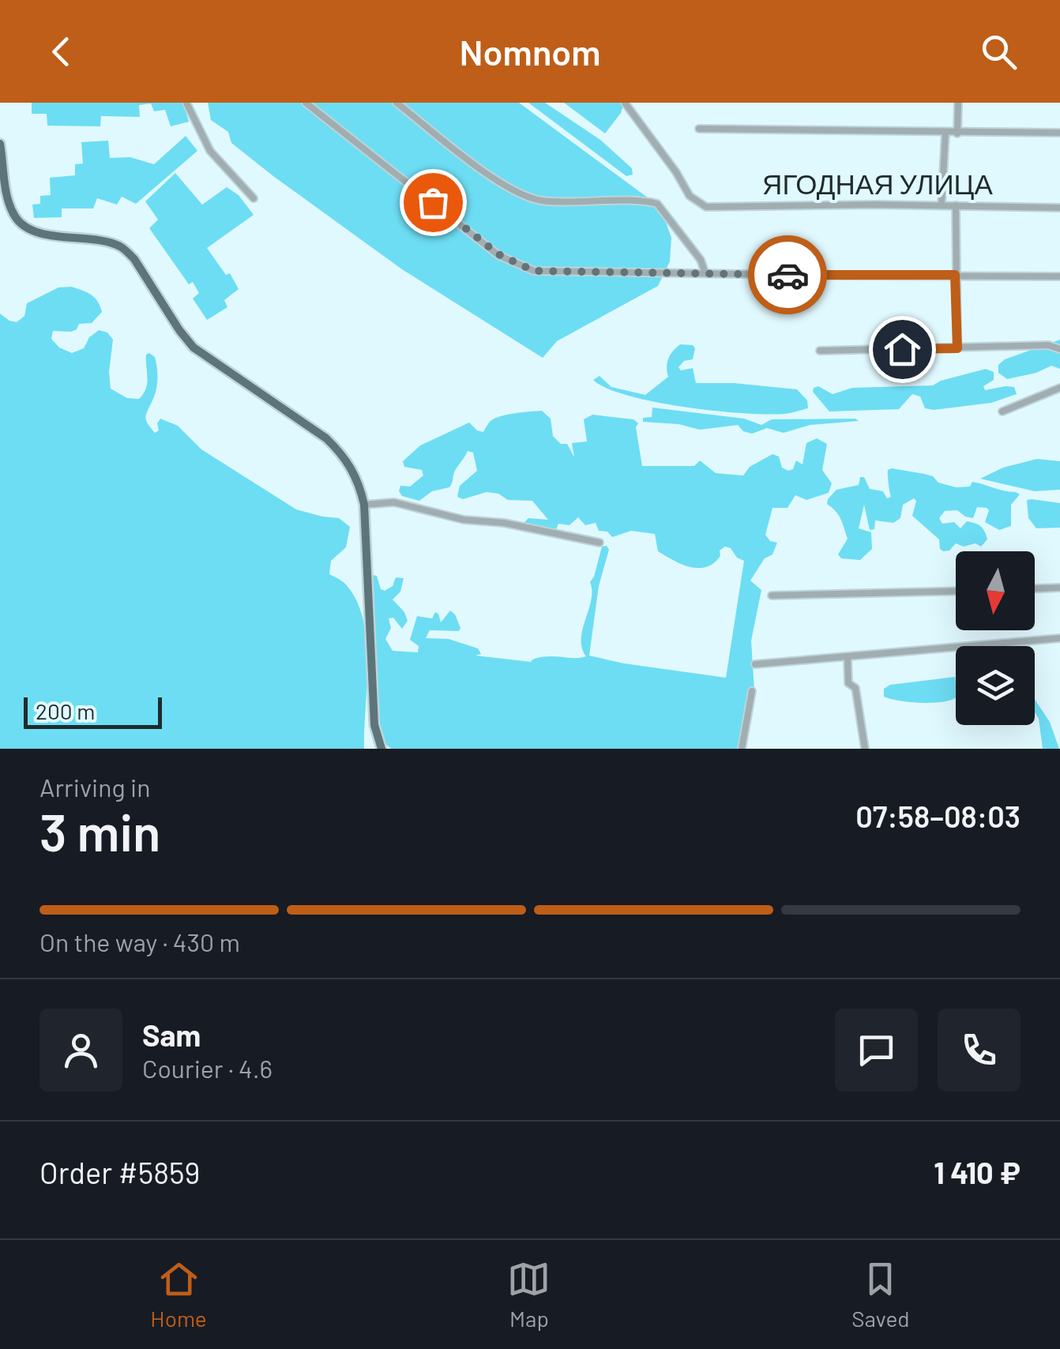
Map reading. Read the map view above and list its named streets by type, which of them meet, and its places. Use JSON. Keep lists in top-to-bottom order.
{
  "streets": {
    "street": ["ЯГОДНАЯ УЛИЦА"]
  },
  "scale_bar": "200 m",
  "north": "bottom",
  "page": {
    "header": "Nomnom",
    "scale": "200 m",
    "heading": ["3 min", "Arriving in", "07:58–08:03"],
    "panel": [
      "Sam",
      "Courier · 4.6",
      "Order #5859",
      "1 410 ₽"
    ],
    "bar": "On the way · 430 m",
    "tabs": ["Home", "Map", "Saved"]
  }
}
